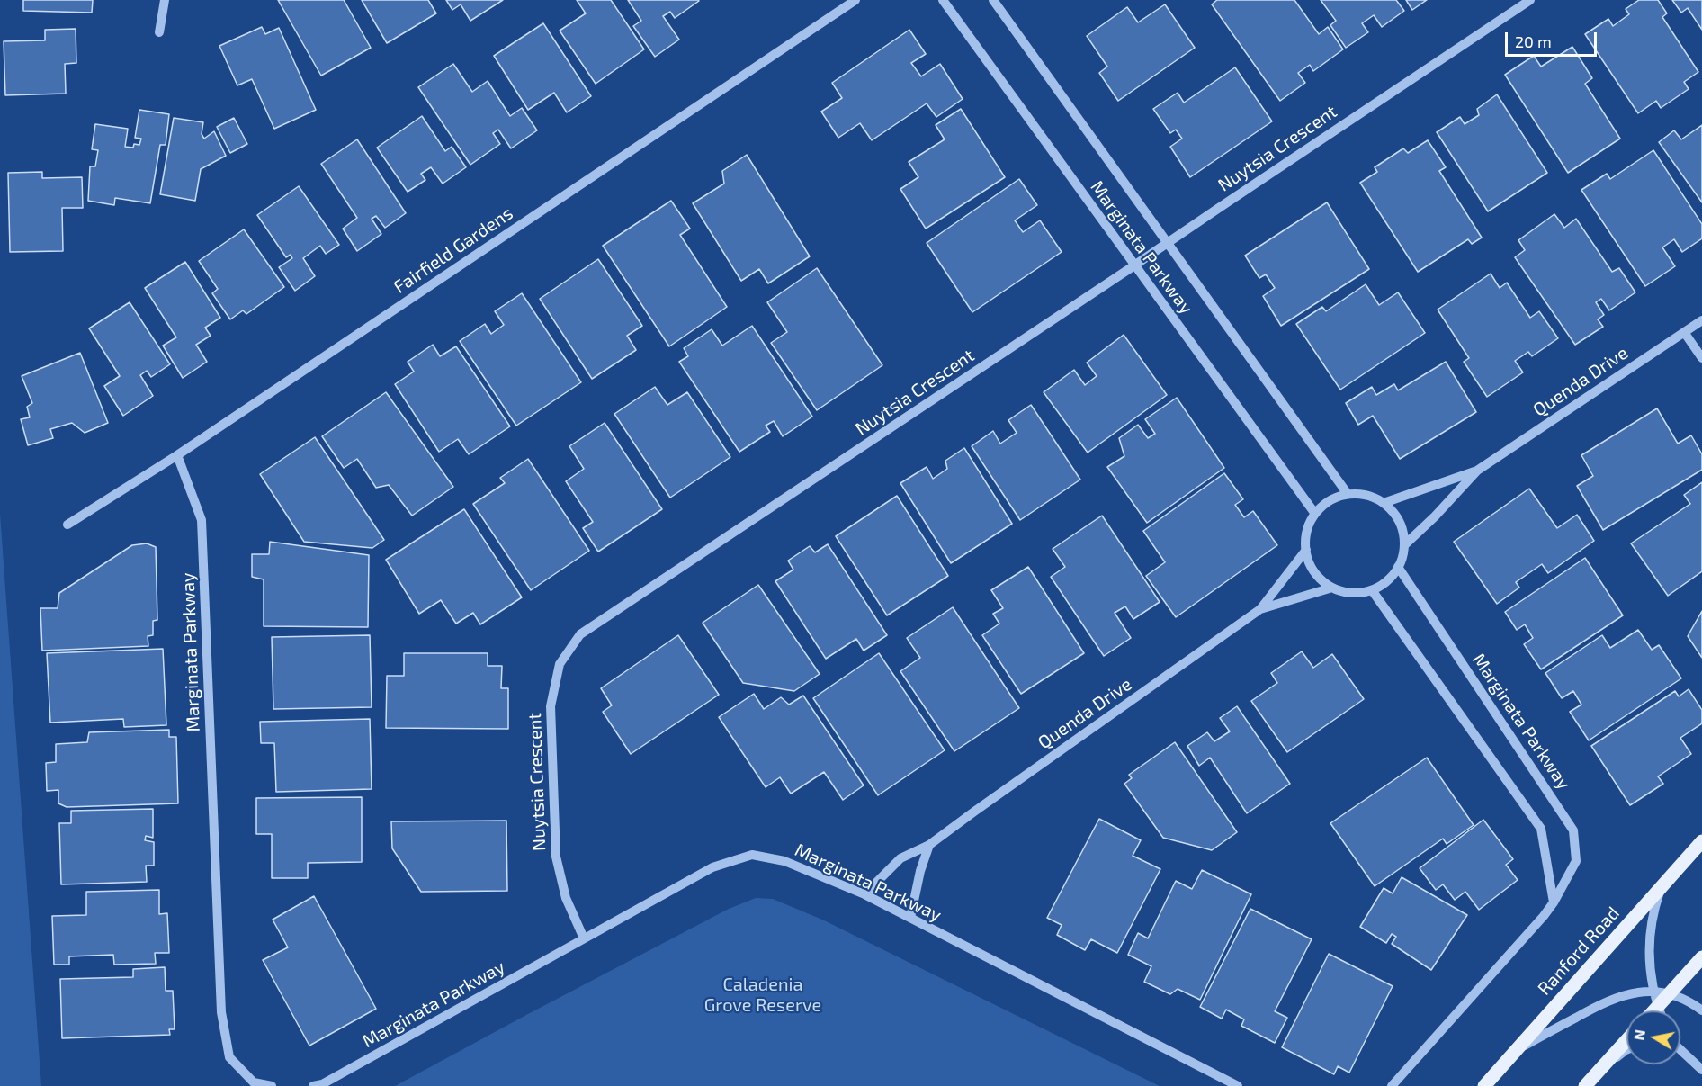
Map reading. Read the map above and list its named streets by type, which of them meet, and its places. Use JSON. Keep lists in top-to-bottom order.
{
  "streets": {
    "main road": ["Ranford Road"],
    "street": [
      "Nuytsia Crescent",
      "Marginata Parkway",
      "Fairfield Gardens",
      "Quenda Drive"
    ]
  },
  "crossings": [
    ["Nuytsia Crescent", "Marginata Parkway"],
    ["Marginata Parkway", "Fairfield Gardens"],
    ["Marginata Parkway", "Quenda Drive"]
  ],
  "parks": ["Caladenia Grove Reserve"],
  "scale_bar": "20 m",
  "north": "left"
}
